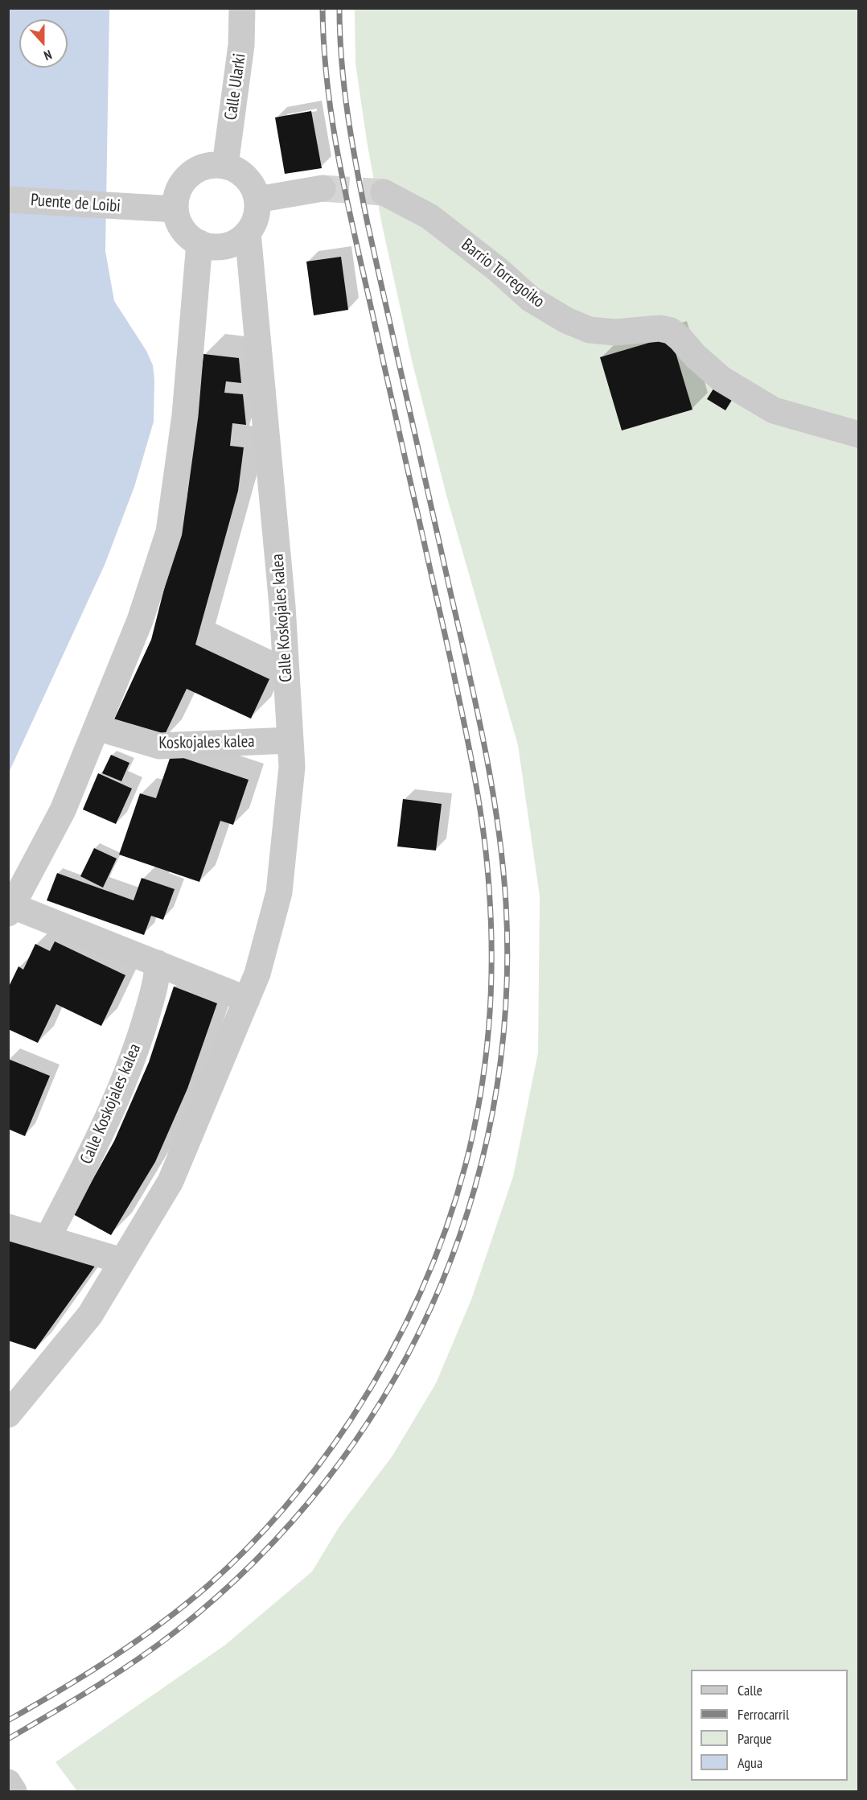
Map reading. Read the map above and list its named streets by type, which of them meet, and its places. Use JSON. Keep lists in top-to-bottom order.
{
  "streets": {
    "street": [
      "Calle Ularki",
      "Puente de Loibi",
      "Barrio Torregoiko",
      "Calle Koskojales kalea",
      "Koskojales kalea"
    ]
  },
  "crossings": [
    ["Calle Ularki", "Puente de Loibi"],
    ["Calle Ularki", "Calle Koskojales kalea"],
    ["Puente de Loibi", "Calle Koskojales kalea"],
    ["Calle Koskojales kalea", "Koskojales kalea"]
  ],
  "legend": [
    "Calle",
    "Ferrocarril",
    "Parque",
    "Agua"
  ],
  "north": "bottom"
}
